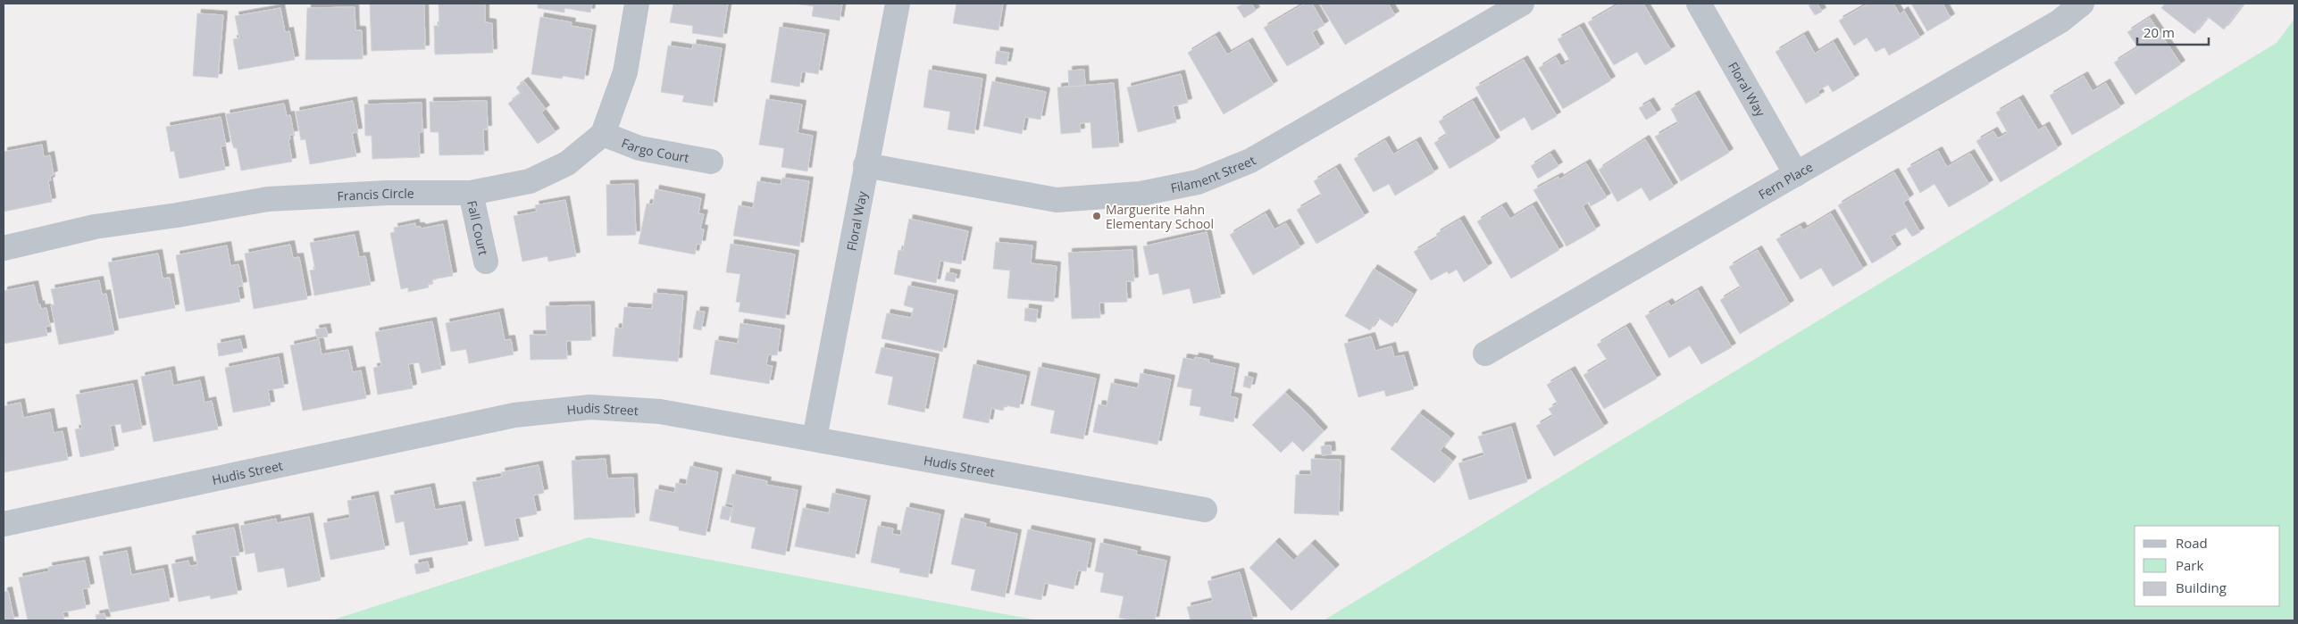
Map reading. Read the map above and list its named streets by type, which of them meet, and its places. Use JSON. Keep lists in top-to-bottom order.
{
  "streets": {
    "street": [
      "Floral Way",
      "Fargo Court",
      "Filament Street",
      "Fern Place",
      "Francis Circle",
      "Fall Court",
      "Hudis Street"
    ]
  },
  "crossings": [
    ["Floral Way", "Filament Street"],
    ["Floral Way", "Fern Place"],
    ["Floral Way", "Hudis Street"],
    ["Fargo Court", "Francis Circle"],
    ["Francis Circle", "Fall Court"]
  ],
  "places": ["Marguerite Hahn Elementary School"],
  "legend": ["Road", "Park", "Building"],
  "scale_bar": "20 m"
}
